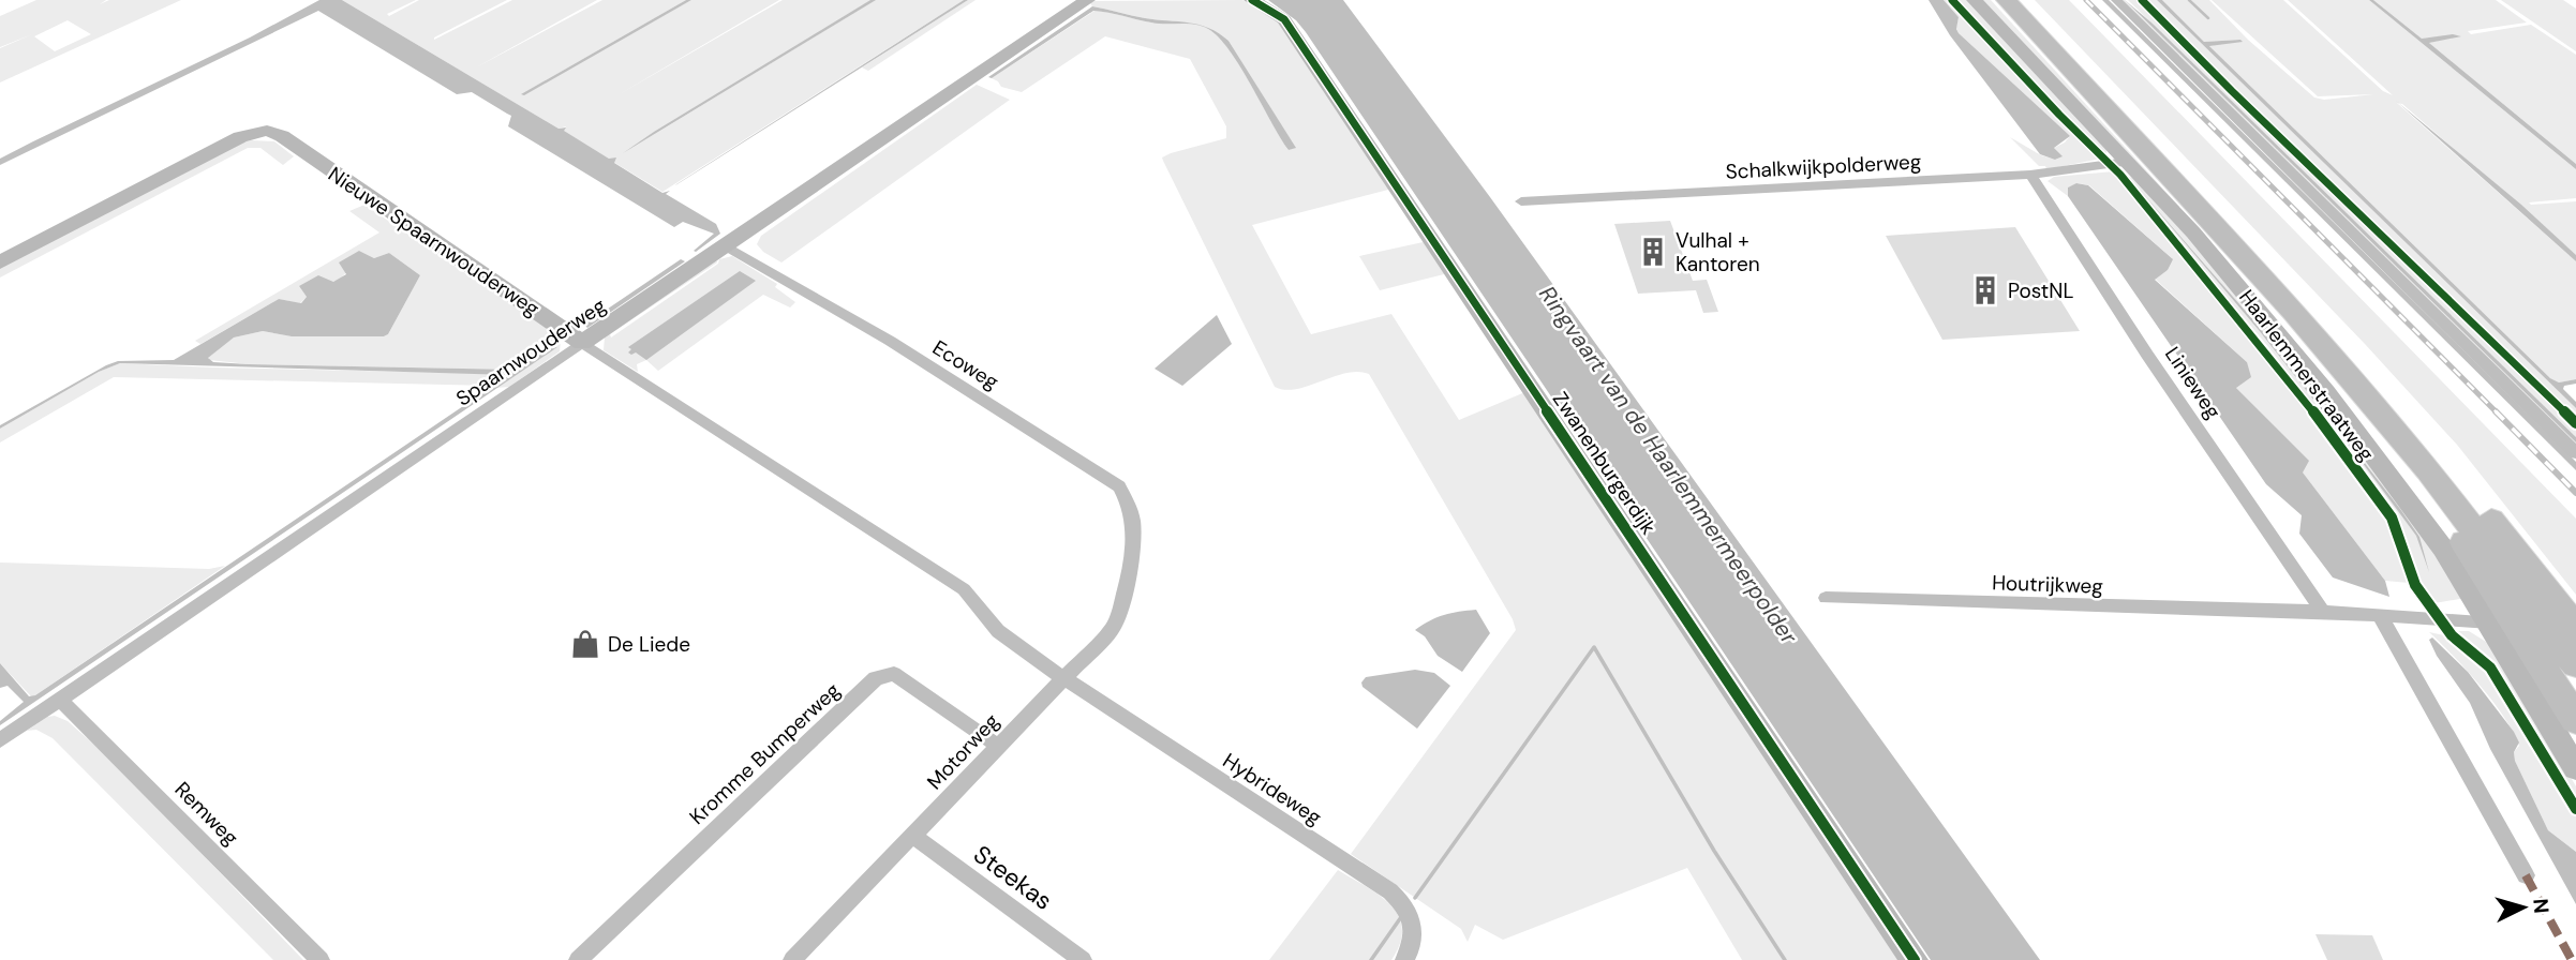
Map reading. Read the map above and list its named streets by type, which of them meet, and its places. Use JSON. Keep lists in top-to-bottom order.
{
  "streets": {
    "street": [
      "Schalkwijkpolderweg",
      "Nieuwe Spaarnwouderweg",
      "Spaarnwouderweg",
      "Ecoweg",
      "Haarlemmerstraatweg",
      "Linieweg",
      "Zwanenburgerdijk",
      "Houtrijkweg",
      "Motorweg",
      "Kromme Bumperweg",
      "Hybrideweg",
      "Remweg",
      "Steekas"
    ]
  },
  "crossings": [
    ["Schalkwijkpolderweg", "Haarlemmerstraatweg"],
    ["Schalkwijkpolderweg", "Linieweg"],
    ["Nieuwe Spaarnwouderweg", "Spaarnwouderweg"],
    ["Nieuwe Spaarnwouderweg", "Hybrideweg"],
    ["Spaarnwouderweg", "Ecoweg"],
    ["Spaarnwouderweg", "Hybrideweg"],
    ["Spaarnwouderweg", "Remweg"],
    ["Ecoweg", "Motorweg"],
    ["Linieweg", "Houtrijkweg"],
    ["Motorweg", "Kromme Bumperweg"],
    ["Motorweg", "Hybrideweg"],
    ["Motorweg", "Steekas"]
  ],
  "water": ["Ringvaart van de Haarlemmermeerpolder"],
  "places": {
    "building": ["Vulhal + Kantoren", "PostNL"],
    "shop": ["De Liede"]
  },
  "north": "right"
}
